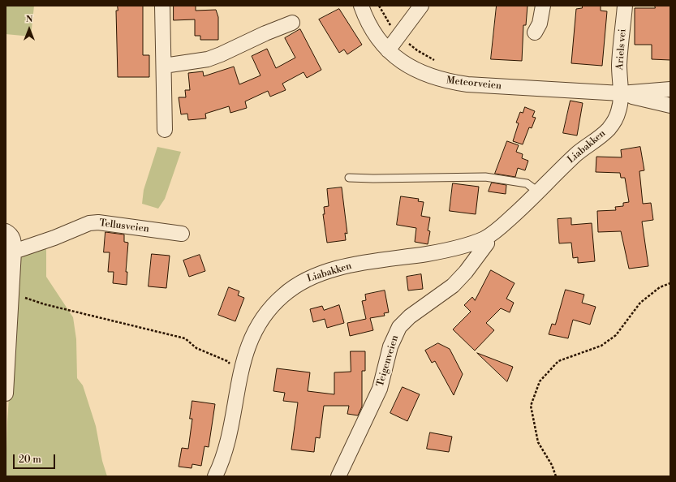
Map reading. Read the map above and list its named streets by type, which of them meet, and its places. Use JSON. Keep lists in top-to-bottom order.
{
  "streets": {
    "street": [
      "Ariels vei",
      "Meteorveien",
      "Liabakken",
      "Tellusveien",
      "Teigenveien"
    ]
  },
  "crossings": [
    ["Ariels vei", "Meteorveien"],
    ["Ariels vei", "Liabakken"],
    ["Meteorveien", "Liabakken"],
    ["Liabakken", "Teigenveien"]
  ],
  "scale_bar": "20 m",
  "north": "top"
}
